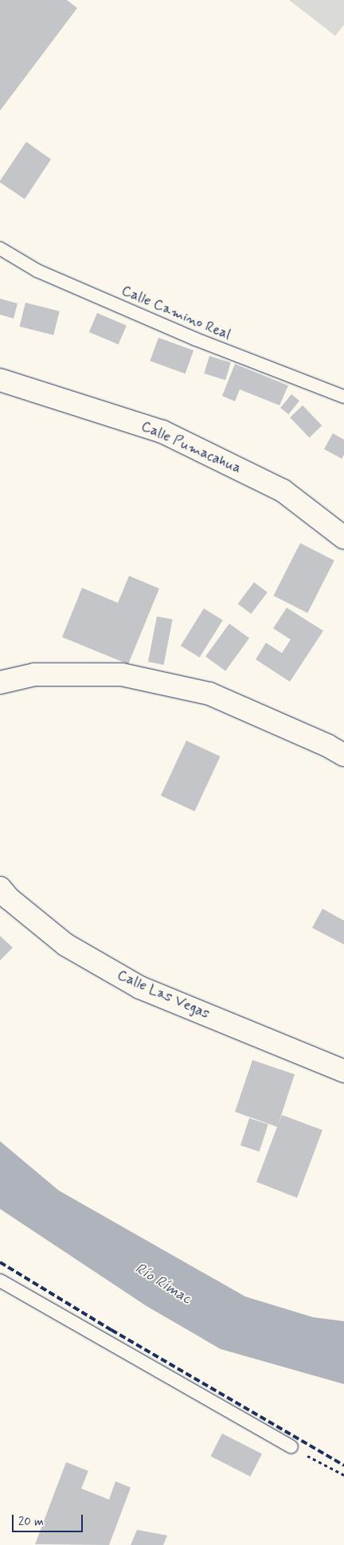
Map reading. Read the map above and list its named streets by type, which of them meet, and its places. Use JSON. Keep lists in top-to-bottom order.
{
  "streets": {
    "street": ["Calle Pumacahua", "Calle Las Vegas"],
    "lane": ["Calle Camino Real"]
  },
  "water": ["Río Rímac"],
  "scale_bar": "20 m"
}
